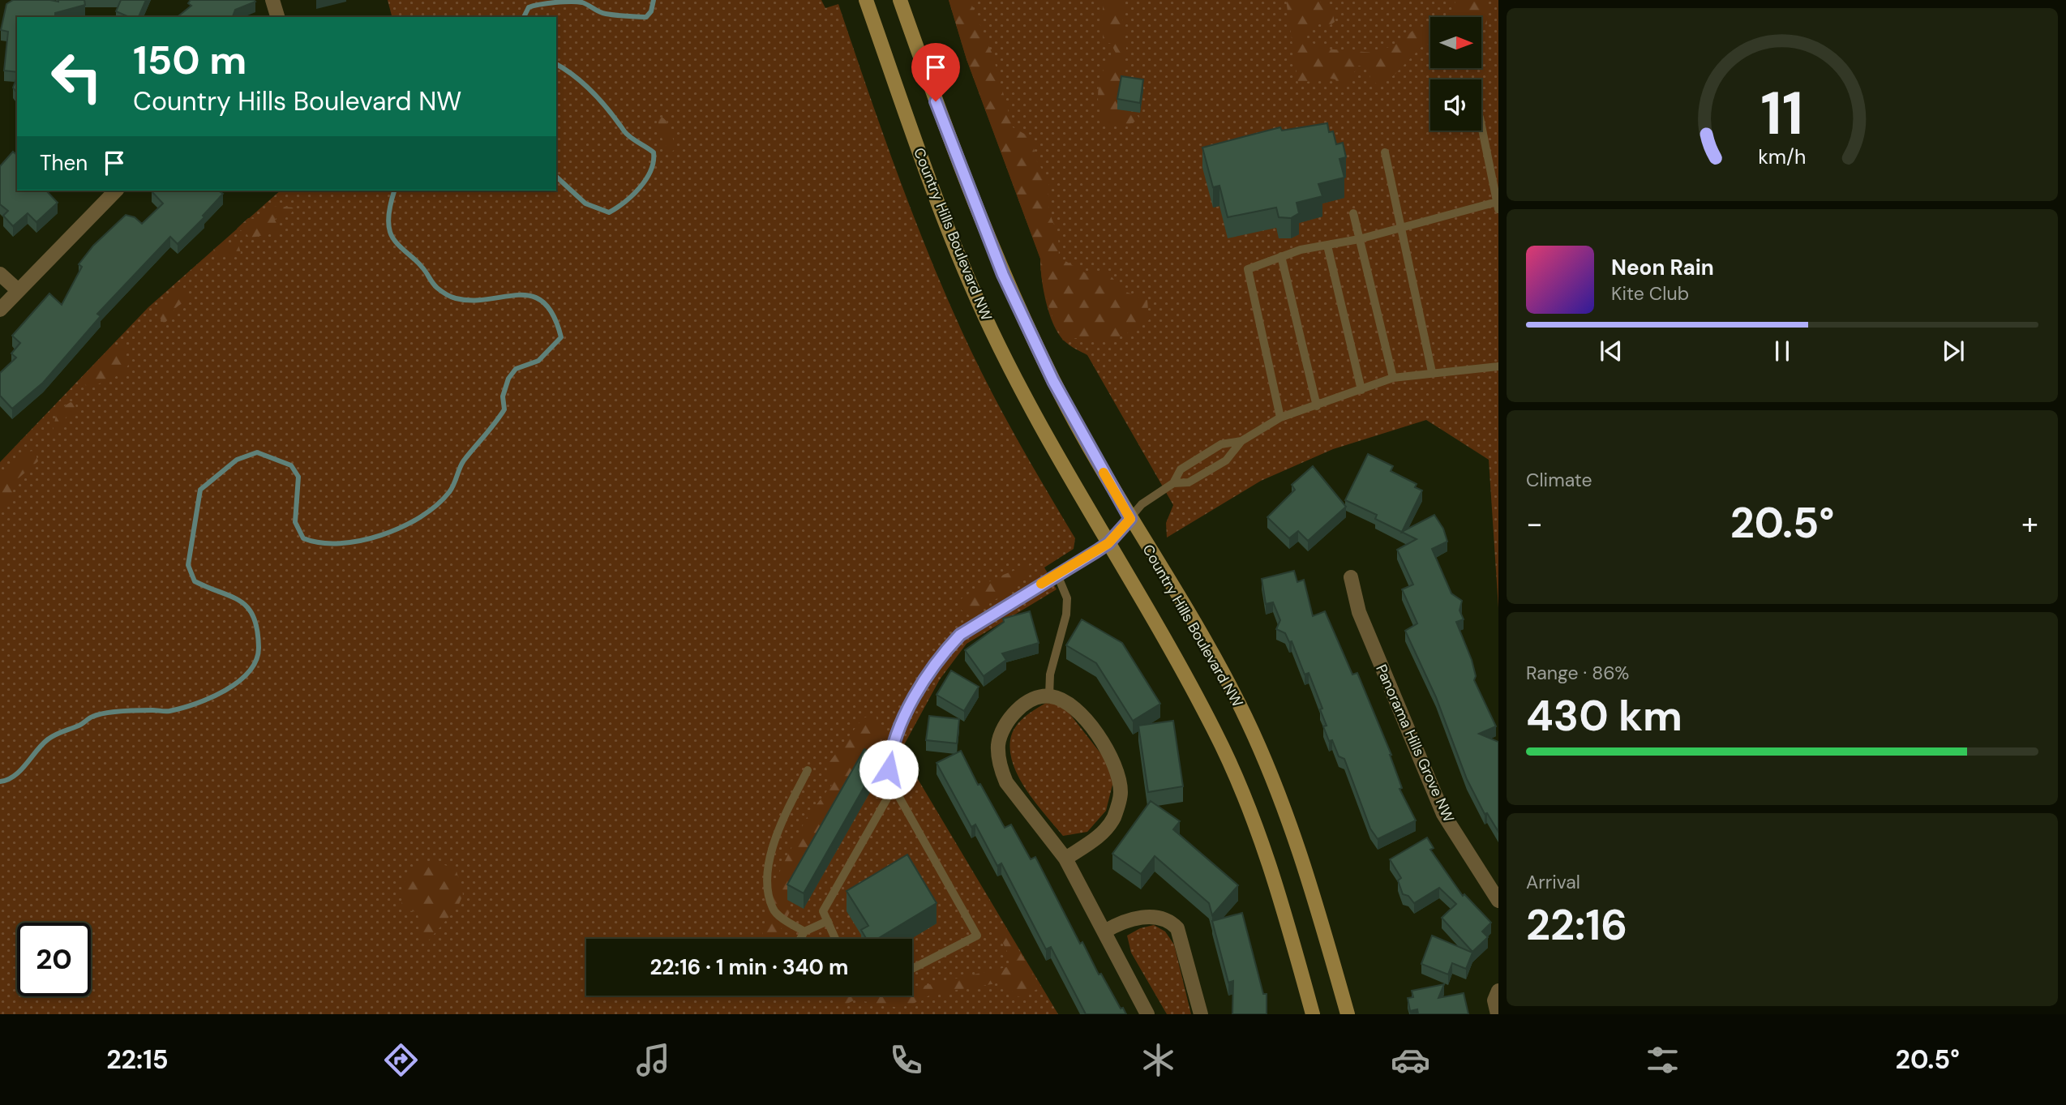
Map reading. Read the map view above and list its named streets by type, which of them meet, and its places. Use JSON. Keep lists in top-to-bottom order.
{
  "streets": {
    "main road": ["Country Hills Boulevard NW"],
    "street": ["Panorama Hills Grove NW"]
  },
  "north": "right",
  "page": {
    "turn": ["150 m", "Country Hills Boulevard NW"],
    "then": "Then",
    "song": ["Neon Rain", "Kite Club"],
    "tile": [
      "Climate",
      ["Range · 86%", "430 km"],
      ["Arrival", "22:16"]
    ],
    "heat": ["−", "20.5°", "+"],
    "limit": "20",
    "trip": "22:16 · 1 min · 340 m",
    "tabs": ["22:15", "20.5°"],
    "gauge": ["11", "km/h"]
  }
}
